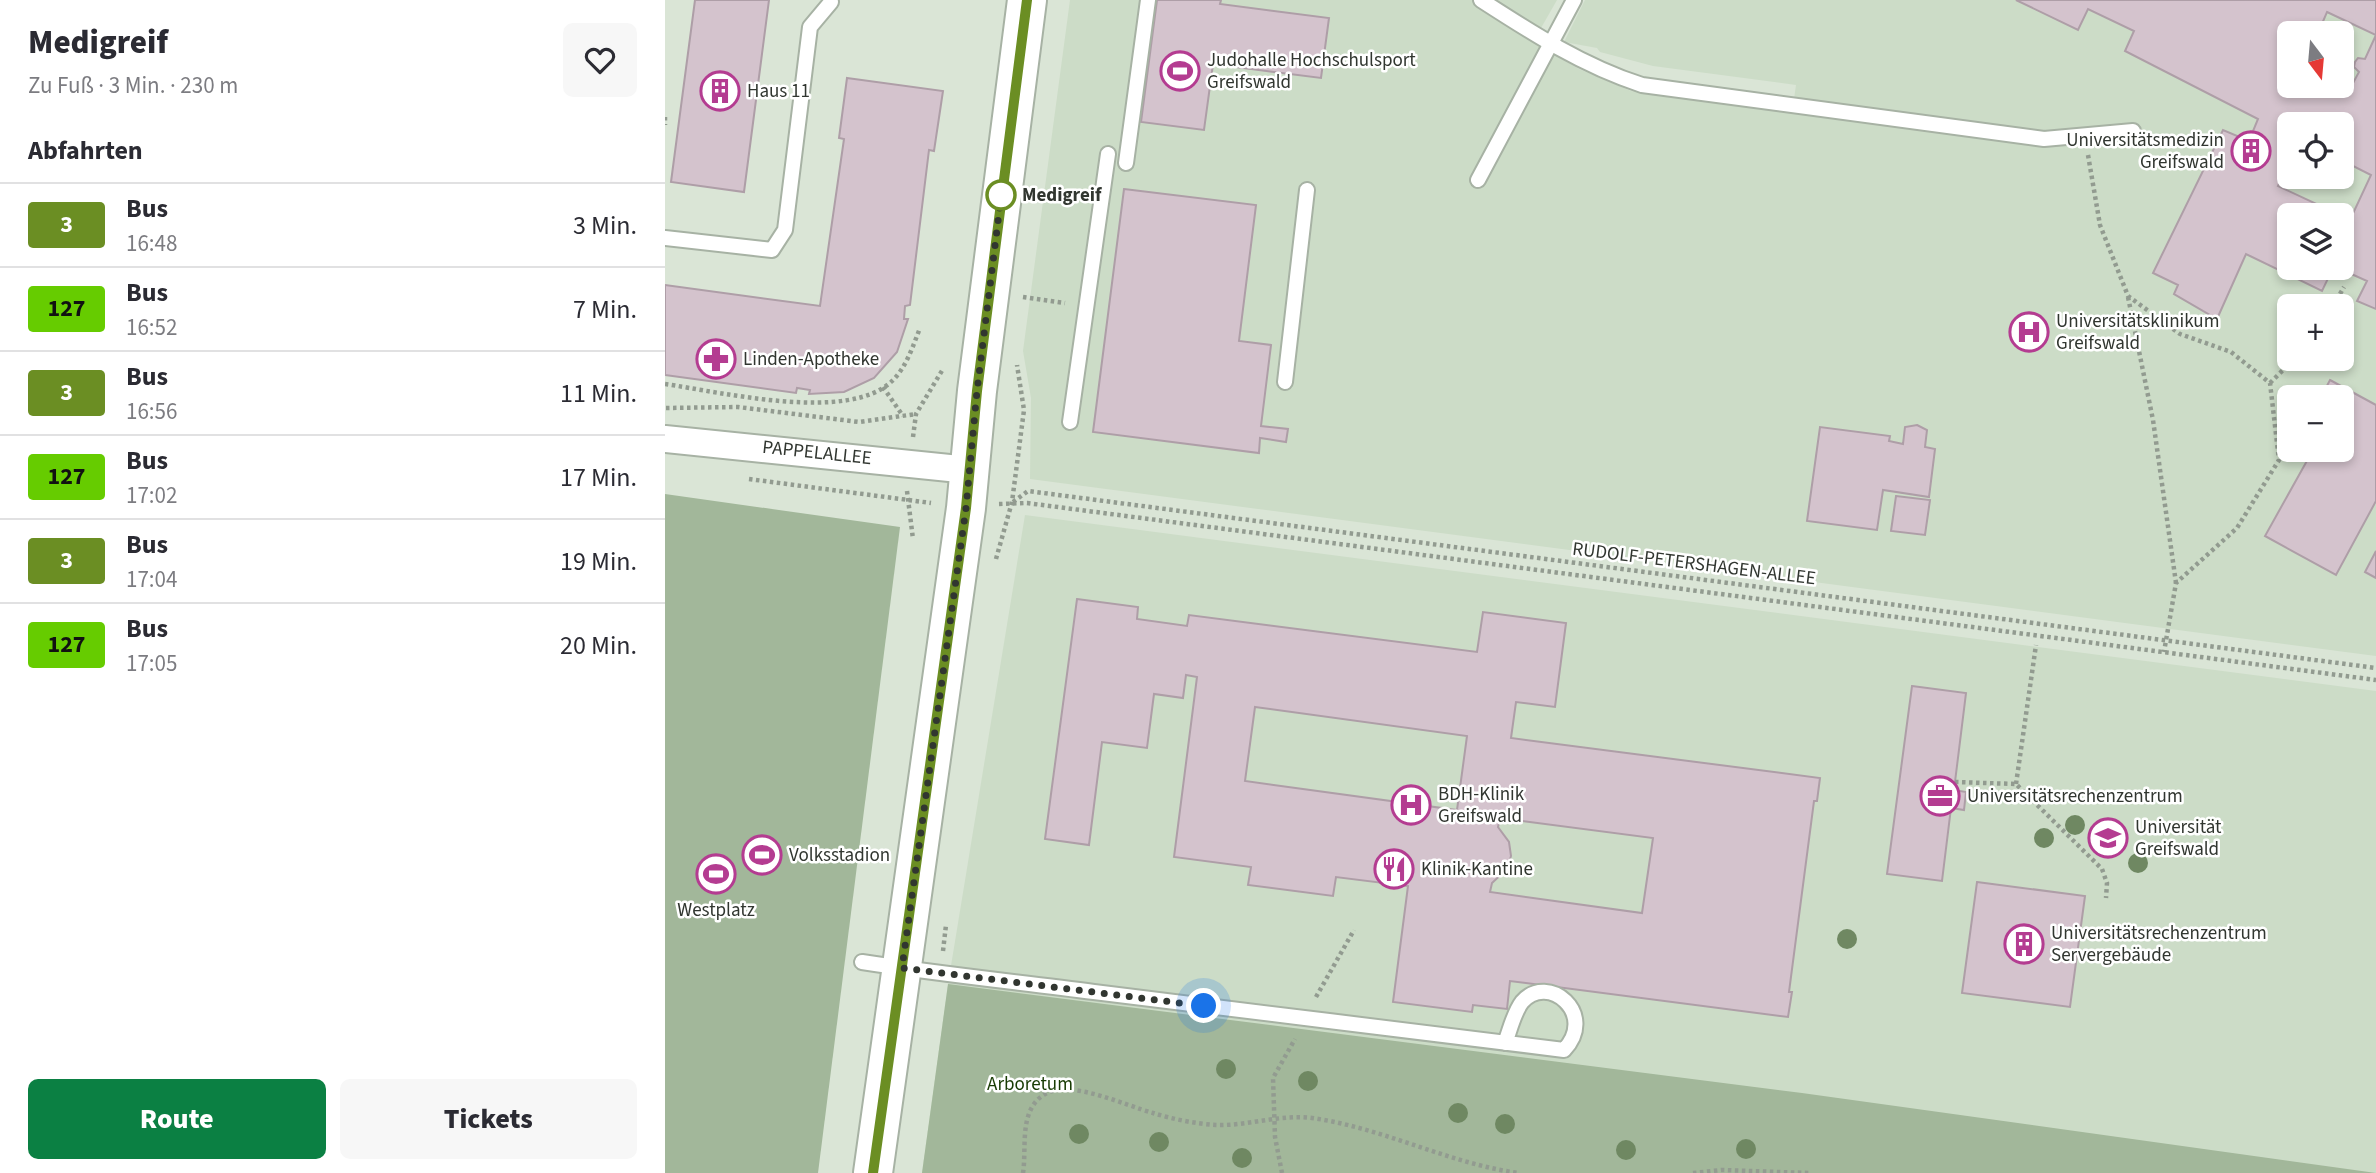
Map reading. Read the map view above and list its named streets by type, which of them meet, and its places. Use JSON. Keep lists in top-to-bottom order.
{
  "streets": {
    "street": ["PAPPELALLEE"],
    "path": ["RUDOLF-PETERSHAGEN-ALLEE"]
  },
  "parks": ["Arboretum"],
  "places": {
    "sports": ["Judohalle Hochschulsport Greifswald", "Volksstadion", "Westplatz"],
    "building": ["Haus 11", "Universitätsmedizin Greifswald", "Universitätsrechenzentrum Servergebäude"],
    "other": ["Medigreif"],
    "hospital": ["Universitätsklinikum Greifswald", "BDH-Klinik Greifswald"],
    "pharmacy": ["Linden-Apotheke"],
    "office": ["Universitätsrechenzentrum"],
    "school or university": ["Universität Greifswald"],
    "restaurant": ["Klinik-Kantine"]
  },
  "lines": ["bus line 3"],
  "north": "bottom",
  "page": {
    "heading": [
      ["Medigreif", "Zu Fuß · 3 Min. · 230 m"],
      "Abfahrten"
    ],
    "map_buttons": ["+", "−"],
    "list": [
      {
        "mark": "3",
        "name": "Bus",
        "note": "16:48",
        "value": "3 Min."
      },
      {
        "mark": "127",
        "name": "Bus",
        "note": "16:52",
        "value": "7 Min."
      },
      {
        "mark": "3",
        "name": "Bus",
        "note": "16:56",
        "value": "11 Min."
      },
      {
        "mark": "127",
        "name": "Bus",
        "note": "17:02",
        "value": "17 Min."
      },
      {
        "mark": "3",
        "name": "Bus",
        "note": "17:04",
        "value": "19 Min."
      },
      {
        "mark": "127",
        "name": "Bus",
        "note": "17:05",
        "value": "20 Min."
      }
    ],
    "buttons": ["Route", "Tickets"]
  }
}
